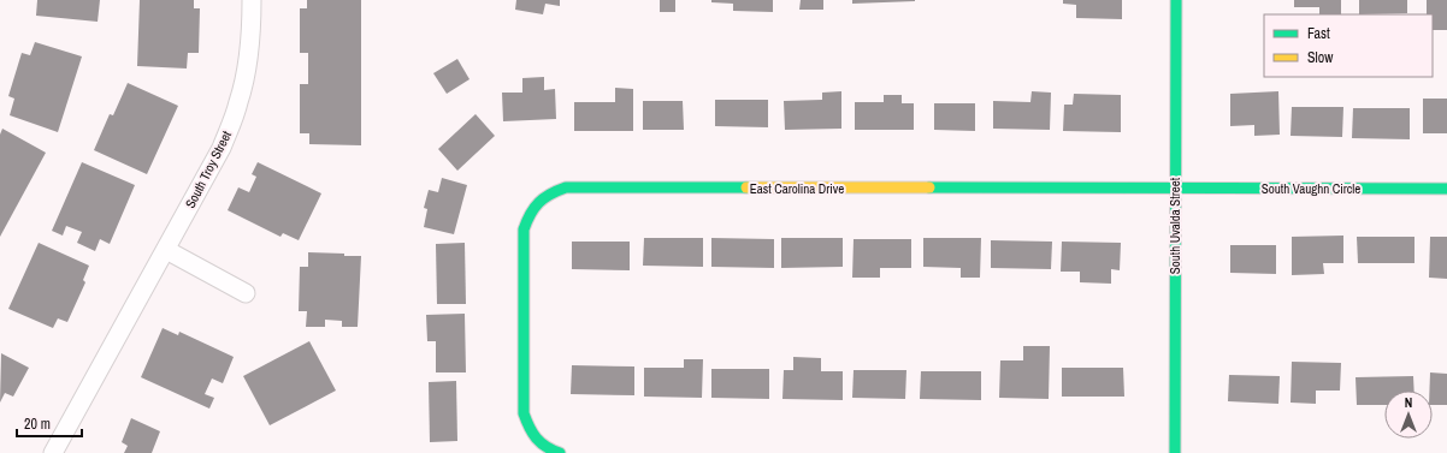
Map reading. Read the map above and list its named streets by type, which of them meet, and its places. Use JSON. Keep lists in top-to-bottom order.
{
  "streets": {
    "street": [
      "South Troy Street",
      "East Carolina Drive",
      "South Vaughn Circle",
      "South Uvalda Street"
    ]
  },
  "crossings": [
    ["East Carolina Drive", "South Vaughn Circle"],
    ["East Carolina Drive", "South Uvalda Street"],
    ["South Vaughn Circle", "South Uvalda Street"]
  ],
  "legend": ["Fast", "Slow"],
  "scale_bar": "20 m",
  "north": "top"
}
